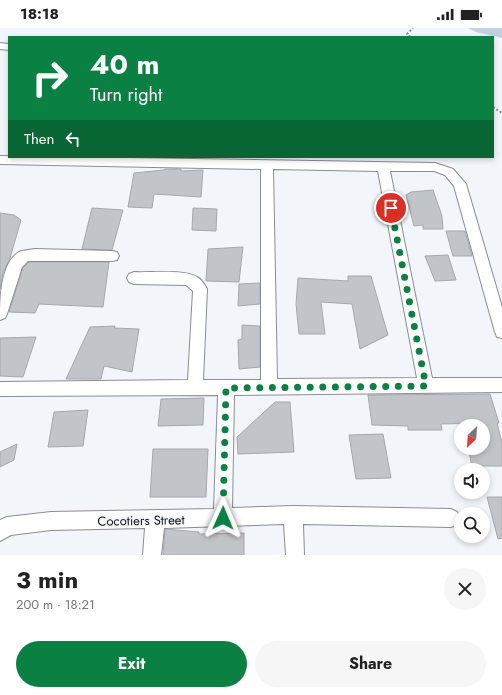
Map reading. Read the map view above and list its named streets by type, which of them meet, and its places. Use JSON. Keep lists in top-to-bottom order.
{
  "streets": {
    "street": ["Cocotiers Street"]
  },
  "north": "bottom left",
  "page": {
    "status": "18:18",
    "turn": ["40 m", "Turn right"],
    "then": "Then",
    "heading": ["3 min", "200 m · 18:21"],
    "buttons": ["Exit", "Share"]
  }
}
